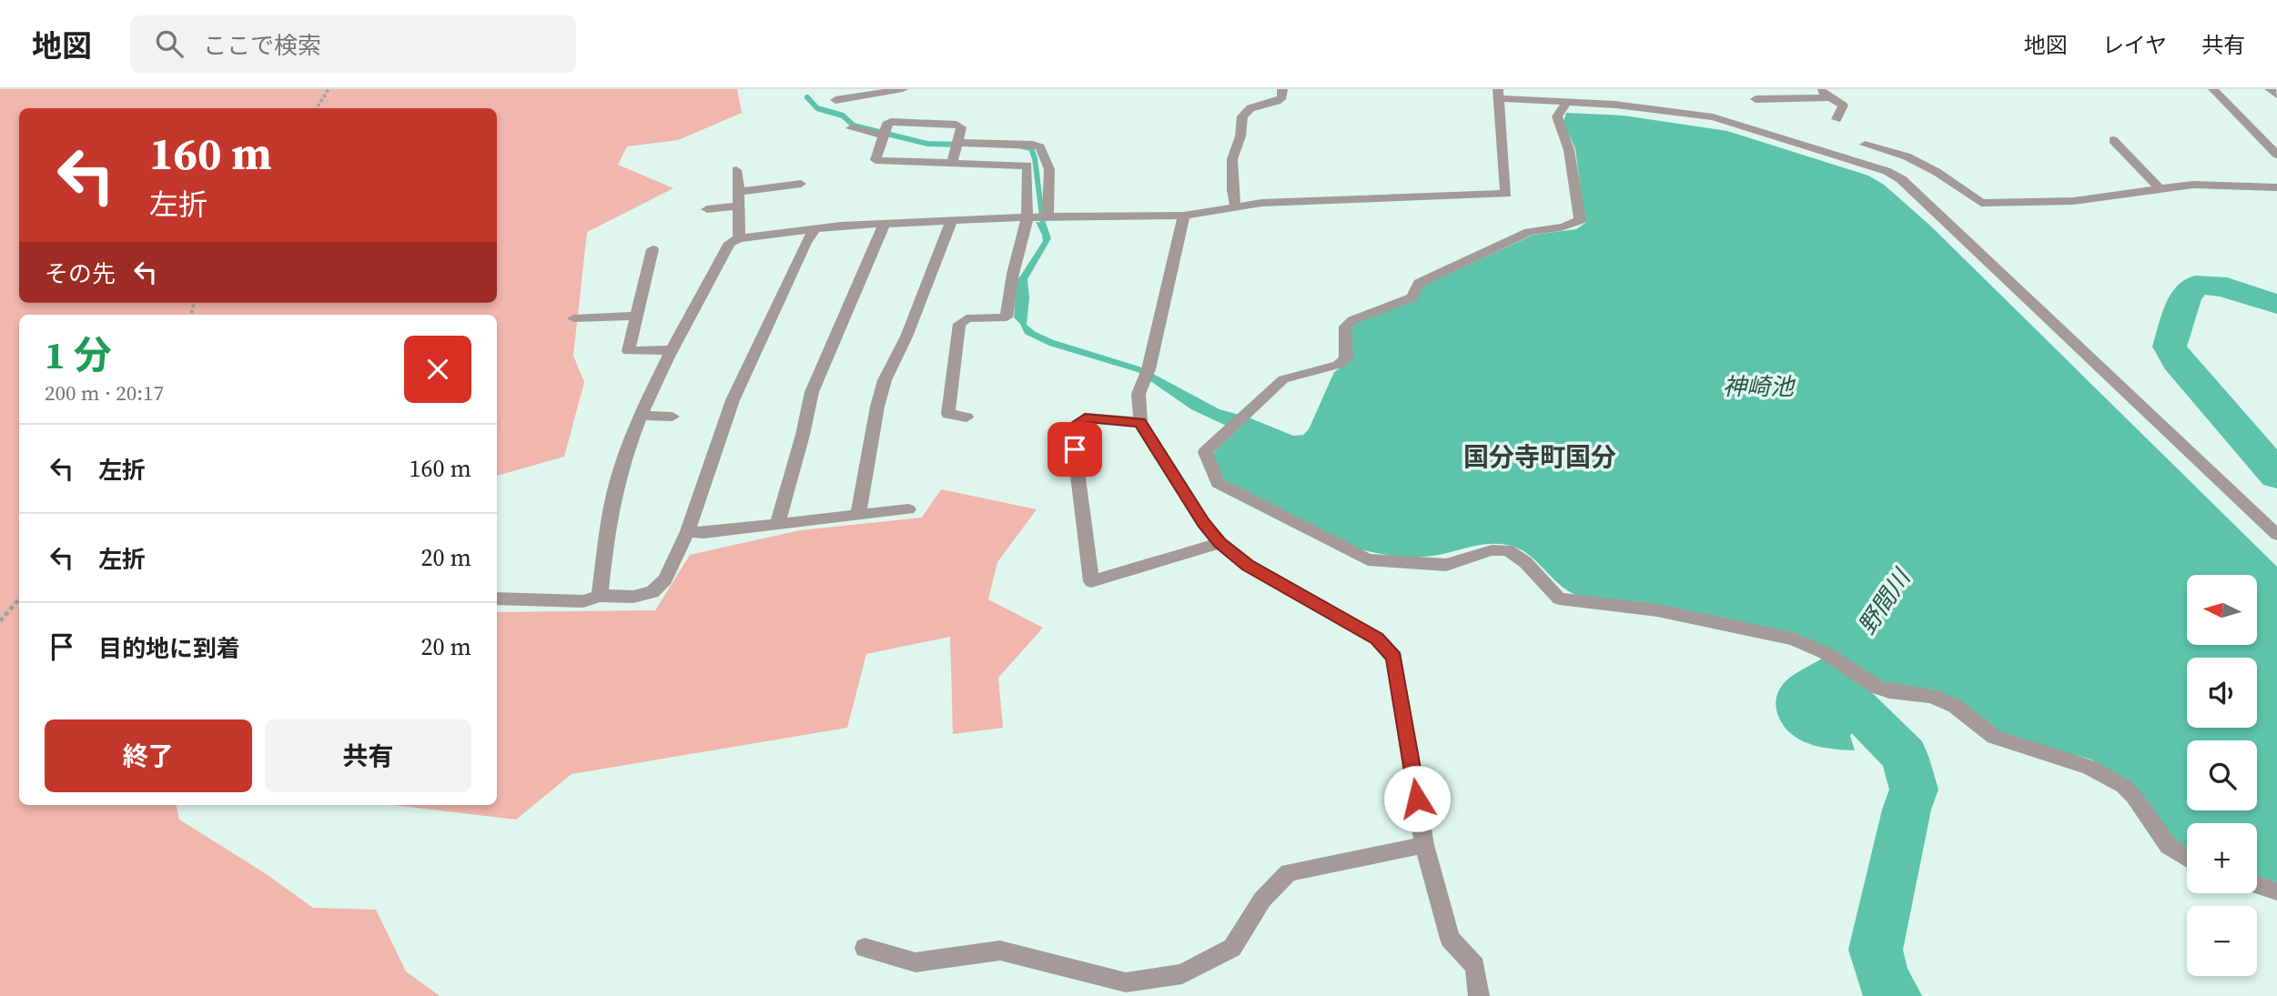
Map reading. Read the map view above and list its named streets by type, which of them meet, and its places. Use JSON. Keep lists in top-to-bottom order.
{
  "districts": ["国分寺町国分"],
  "water": ["神崎池", "野間川"],
  "north": "left",
  "page": {
    "header": "地図",
    "search": "ここで検索",
    "nav": ["地図", "レイヤ", "共有"],
    "turn": ["160 m", "左折"],
    "then": "その先",
    "heading": ["1 分", "200 m · 20:17"],
    "list": [
      {
        "name": "左折",
        "value": "160 m"
      },
      {
        "name": "左折",
        "value": "20 m"
      },
      {
        "name": "目的地に到着",
        "value": "20 m"
      }
    ],
    "map_buttons": ["+", "−"],
    "buttons": ["終了", "共有"]
  }
}
